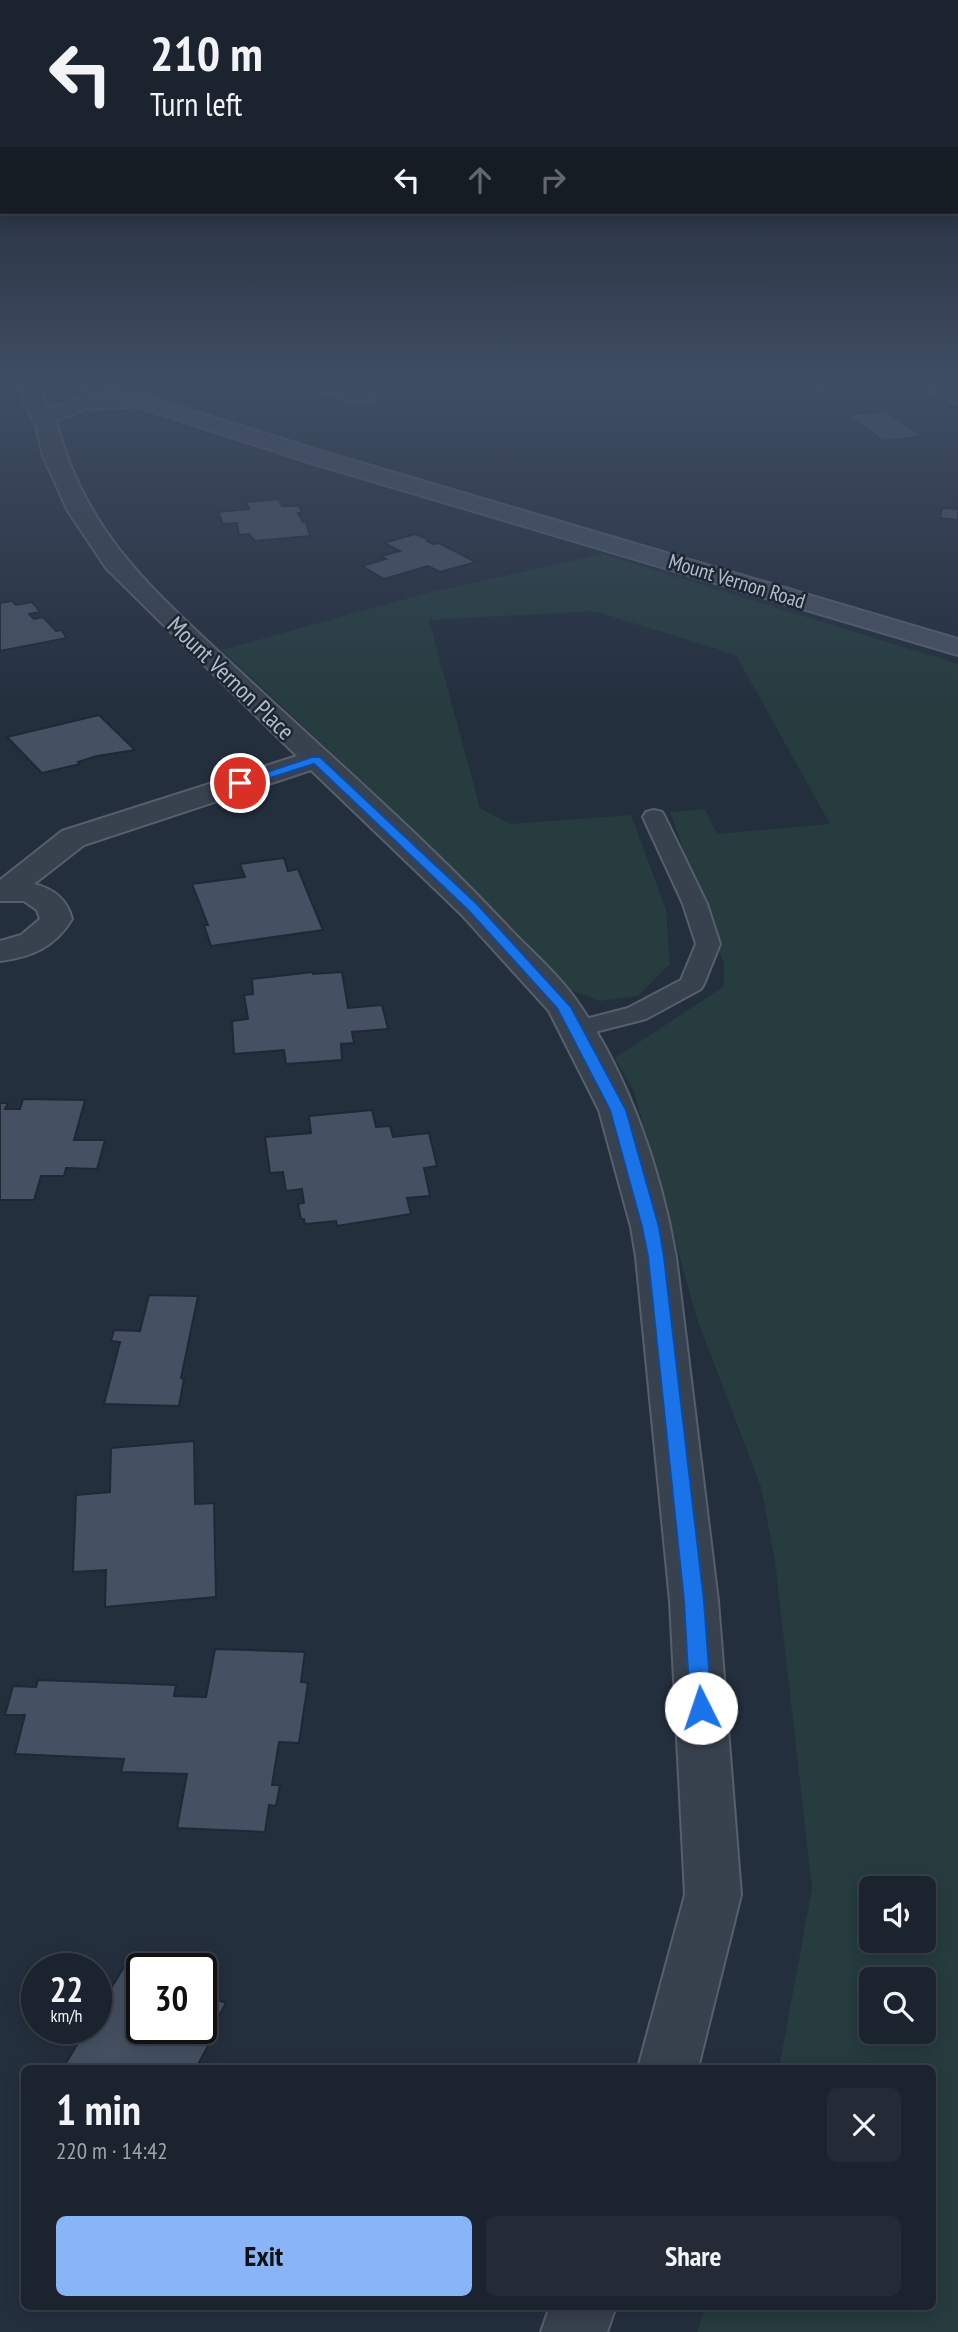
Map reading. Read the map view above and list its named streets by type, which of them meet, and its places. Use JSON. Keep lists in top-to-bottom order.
{
  "streets": {
    "main road": ["Mount Vernon Road"],
    "street": ["Mount Vernon Place"]
  },
  "page": {
    "turn": ["210 m", "Turn left"],
    "speed": "22 km/h",
    "limit": "30",
    "heading": ["1 min", "220 m · 14:42"],
    "buttons": ["Exit", "Share"]
  }
}
